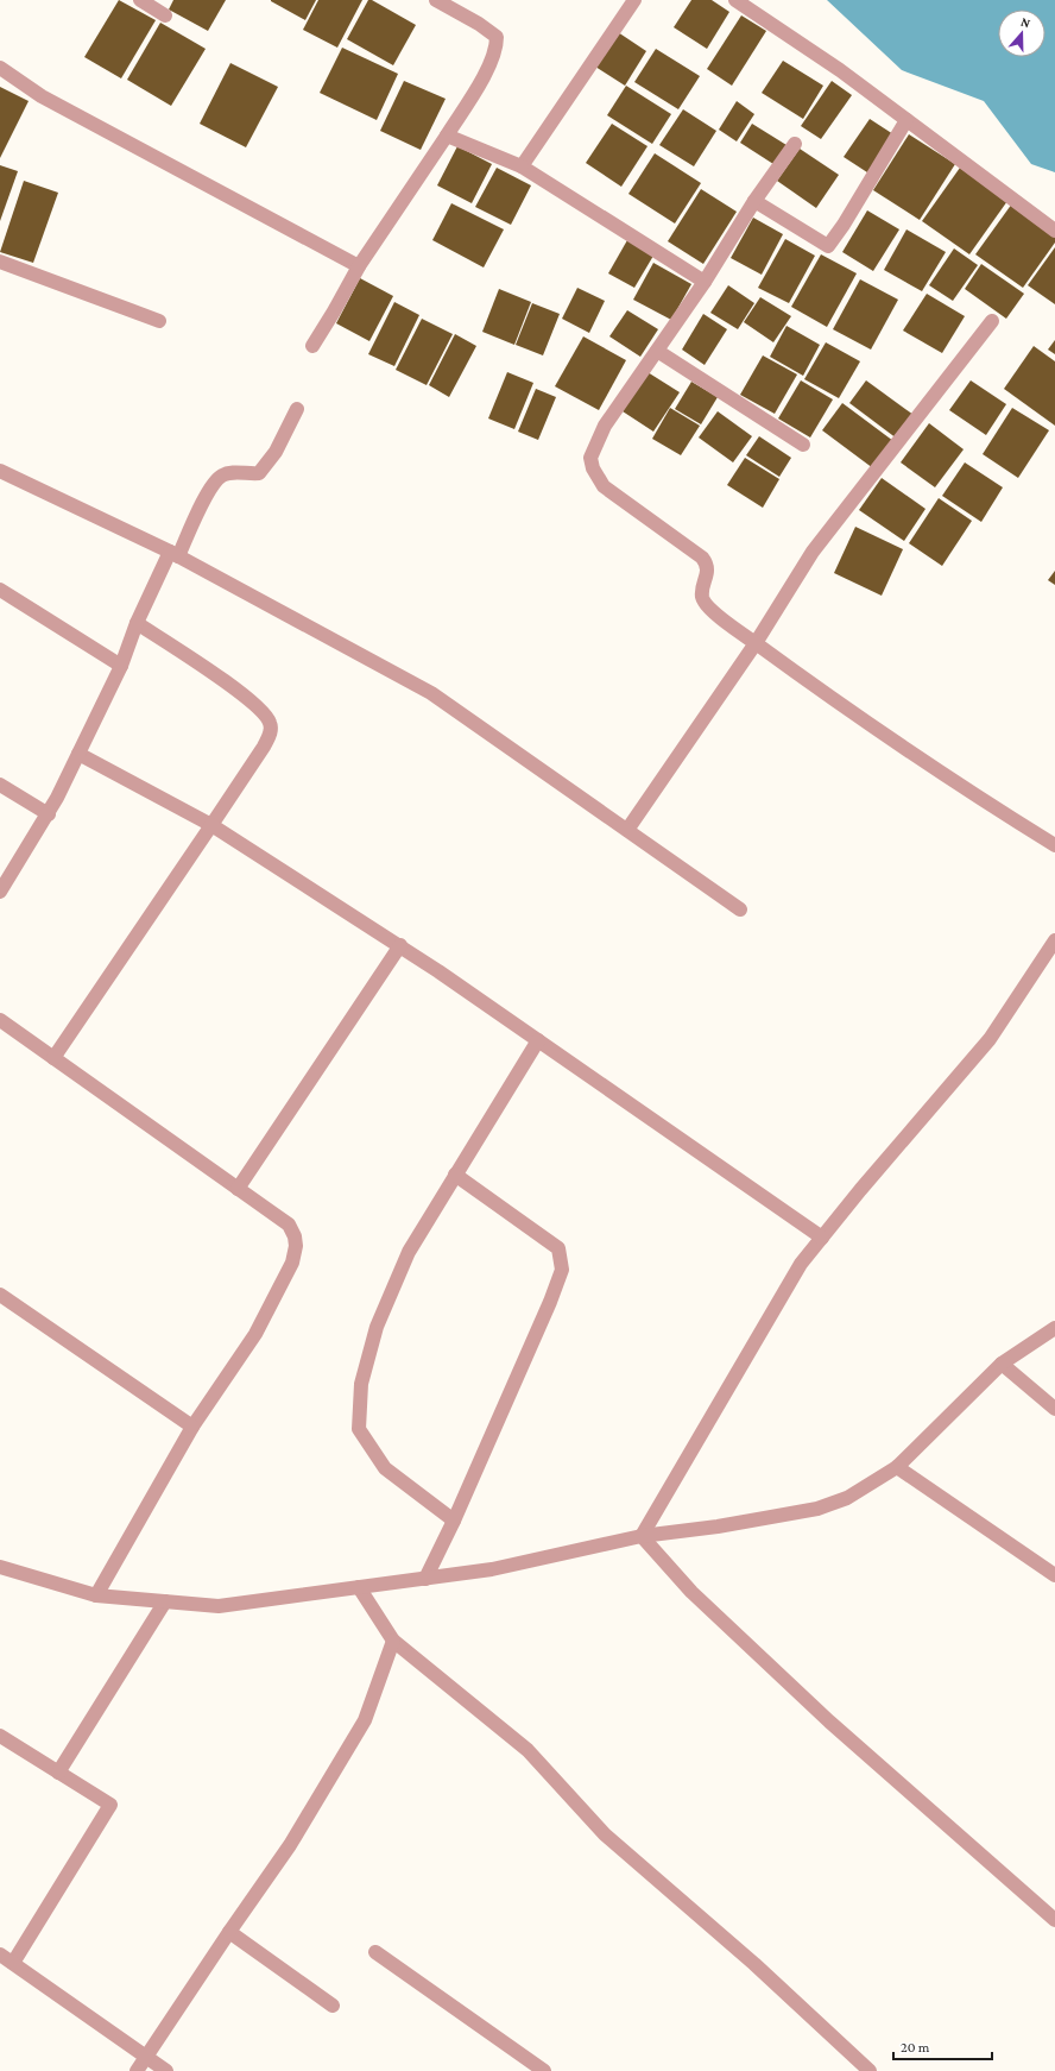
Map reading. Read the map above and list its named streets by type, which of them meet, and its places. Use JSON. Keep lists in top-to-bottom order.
{
  "scale_bar": "20 m",
  "north": "top"
}
